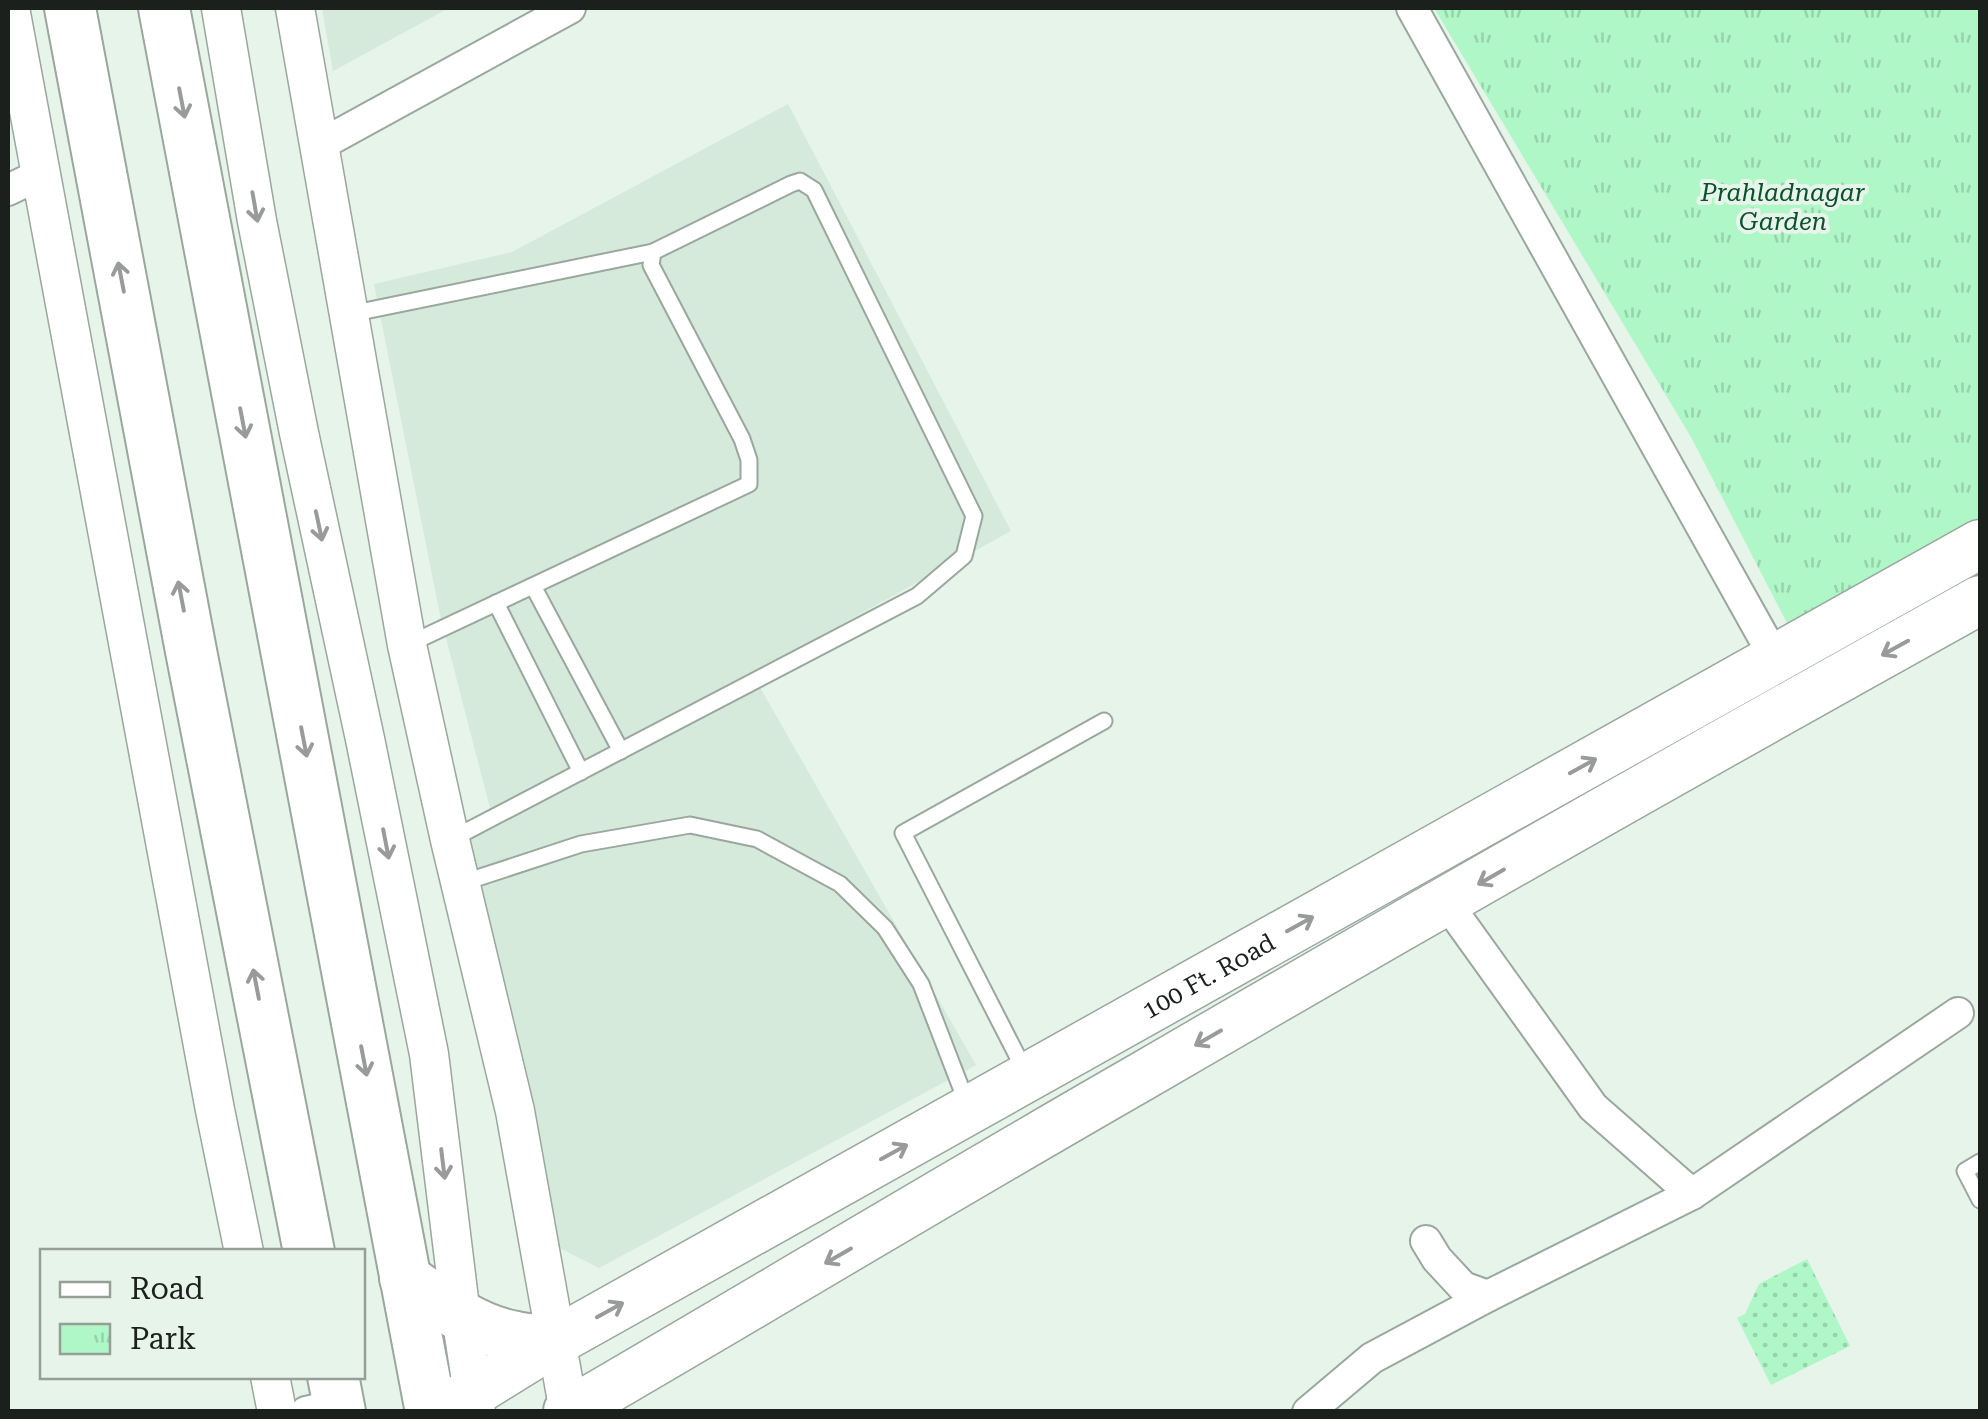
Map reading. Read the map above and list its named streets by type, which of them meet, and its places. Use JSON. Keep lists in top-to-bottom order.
{
  "streets": {
    "main road": ["100 Ft. Road"]
  },
  "parks": ["Prahladnagar Garden"],
  "legend": ["Road", "Park"]
}
